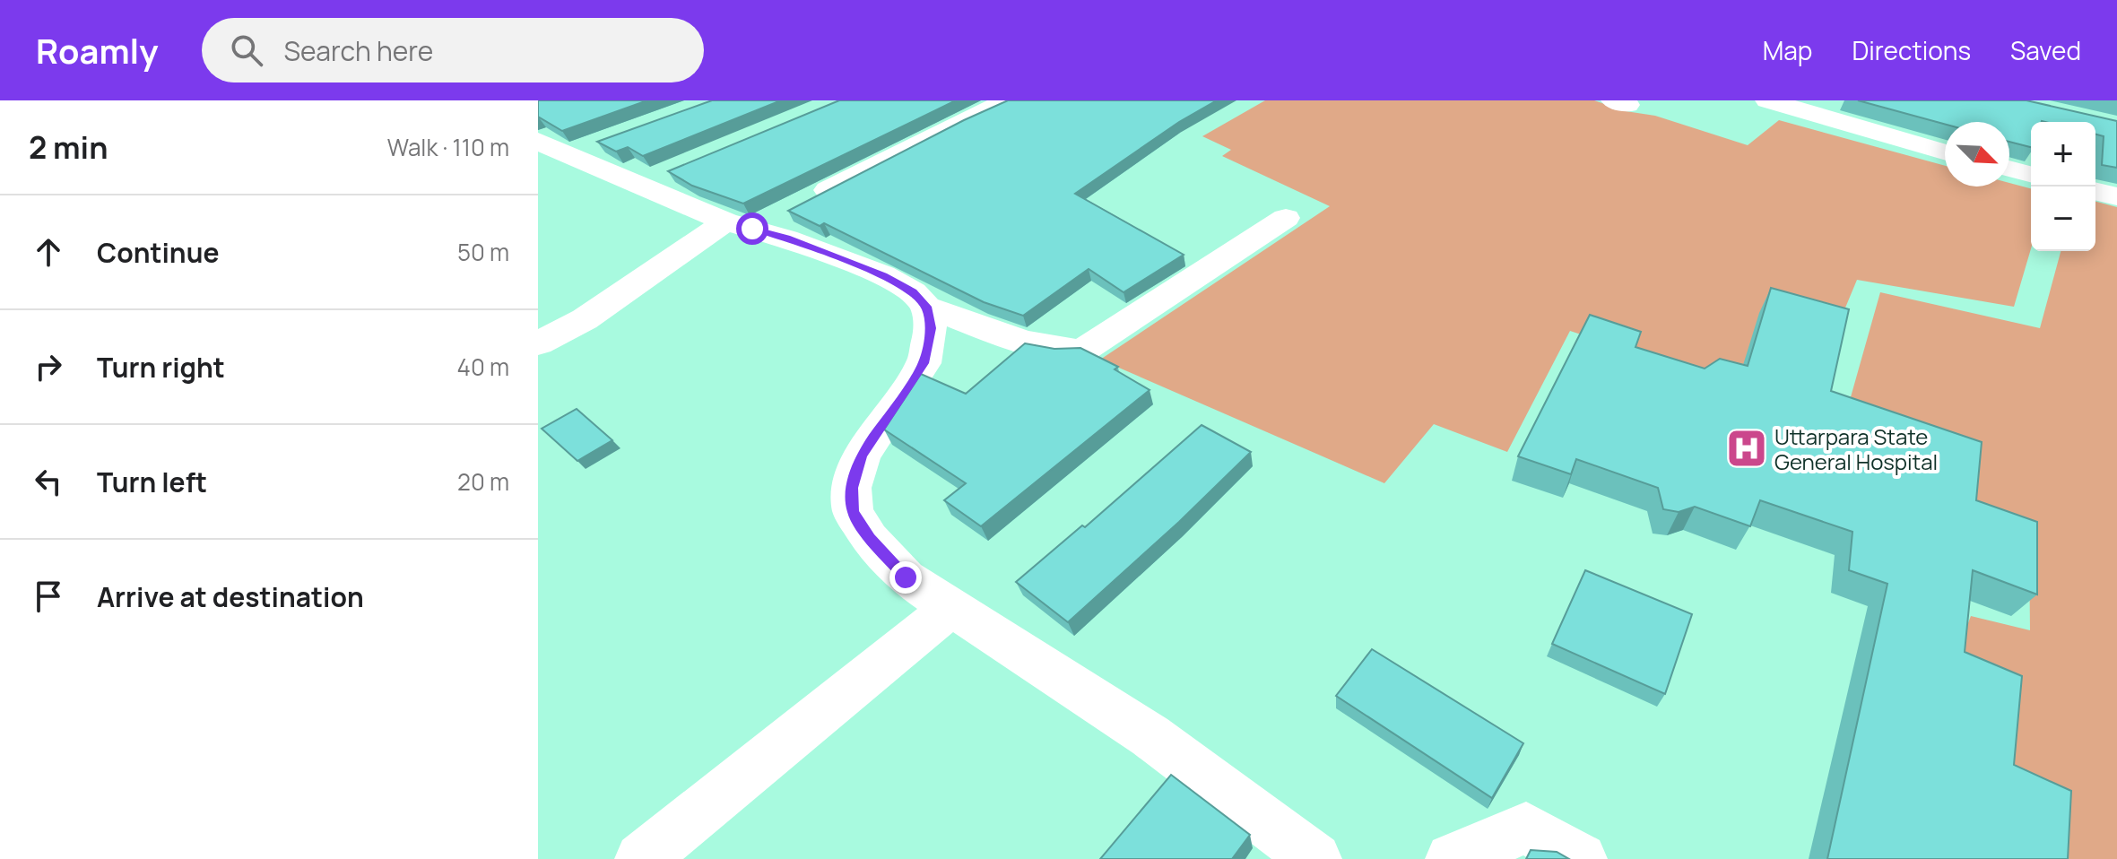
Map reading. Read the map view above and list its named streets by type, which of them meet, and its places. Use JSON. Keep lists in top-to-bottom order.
{
  "places": {
    "hospital": ["Uttarpara State General Hospital"]
  },
  "north": "bottom right",
  "page": {
    "header": "Roamly",
    "search": "Search here",
    "nav": ["Map", "Directions", "Saved"],
    "heading": ["2 min", "Walk · 110 m"],
    "map_buttons": ["+", "−"],
    "list": [
      ["Continue", "50 m"],
      ["Turn right", "40 m"],
      ["Turn left", "20 m"],
      "Arrive at destination"
    ]
  }
}
